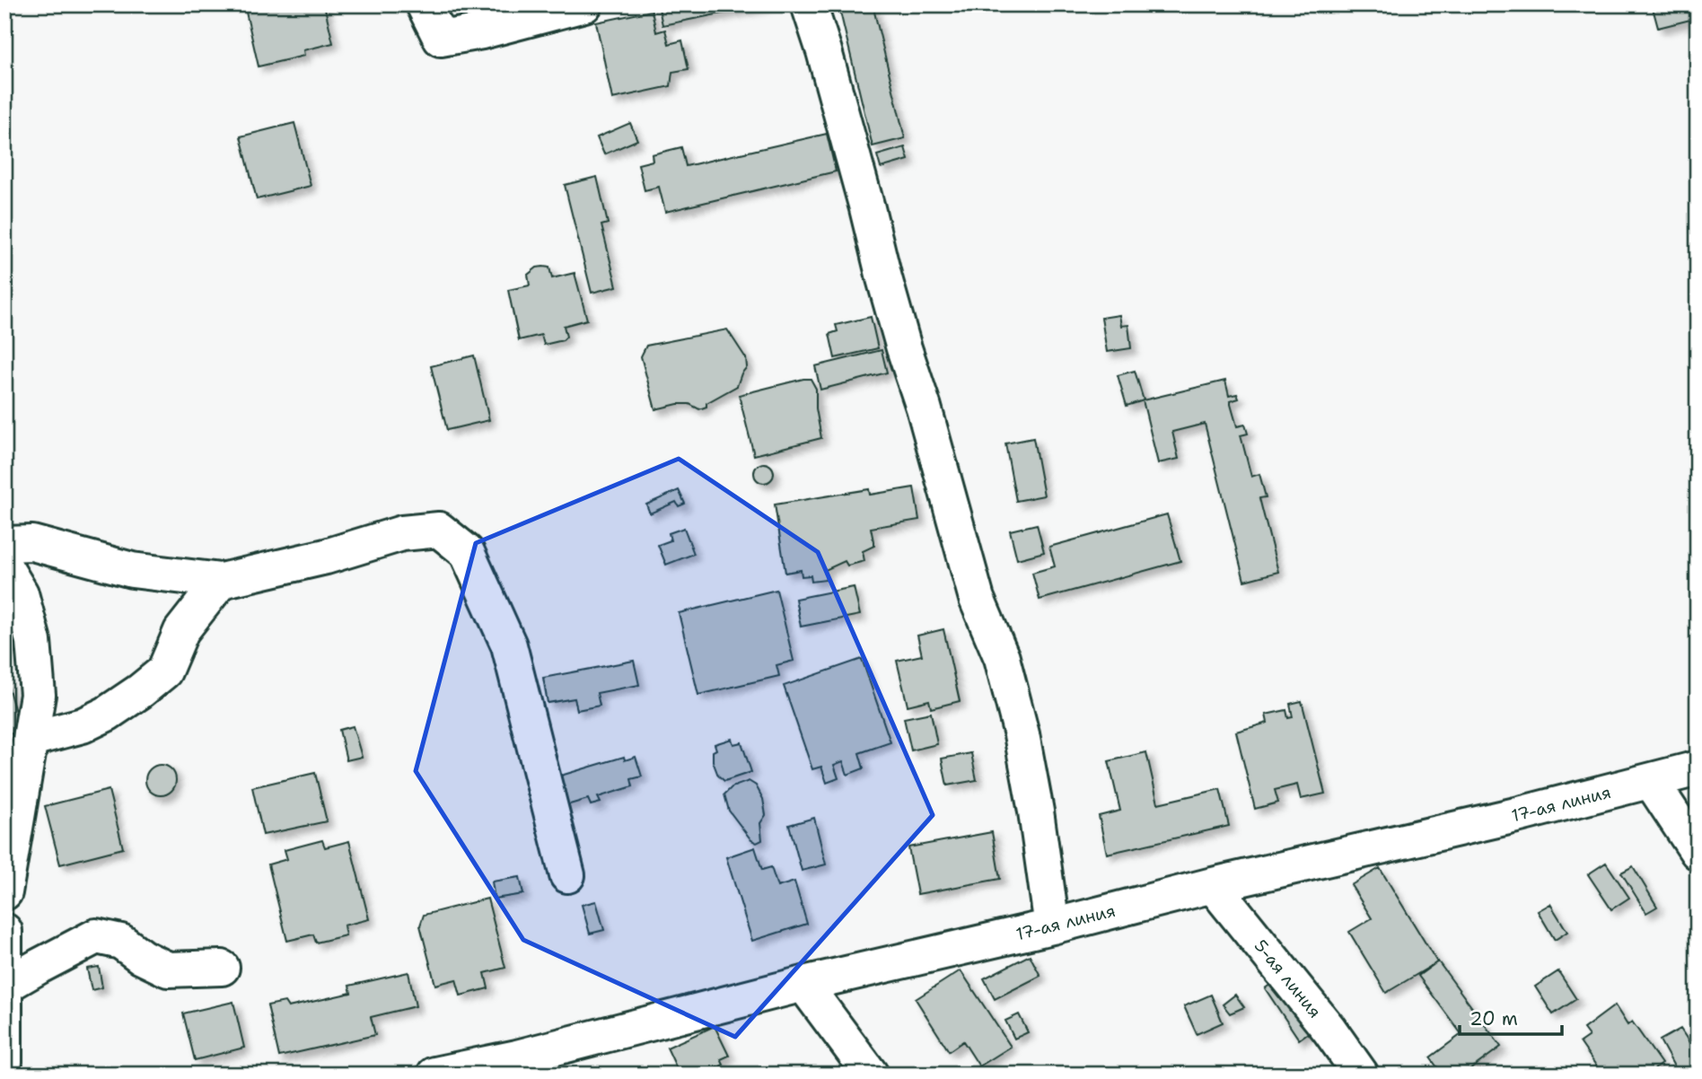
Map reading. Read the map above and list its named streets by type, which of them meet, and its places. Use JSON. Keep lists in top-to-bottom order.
{
  "streets": {
    "street": ["17-ая линия", "5-ая линия"]
  },
  "crossings": [
    ["17-ая линия", "5-ая линия"]
  ],
  "scale_bar": "20 m"
}
